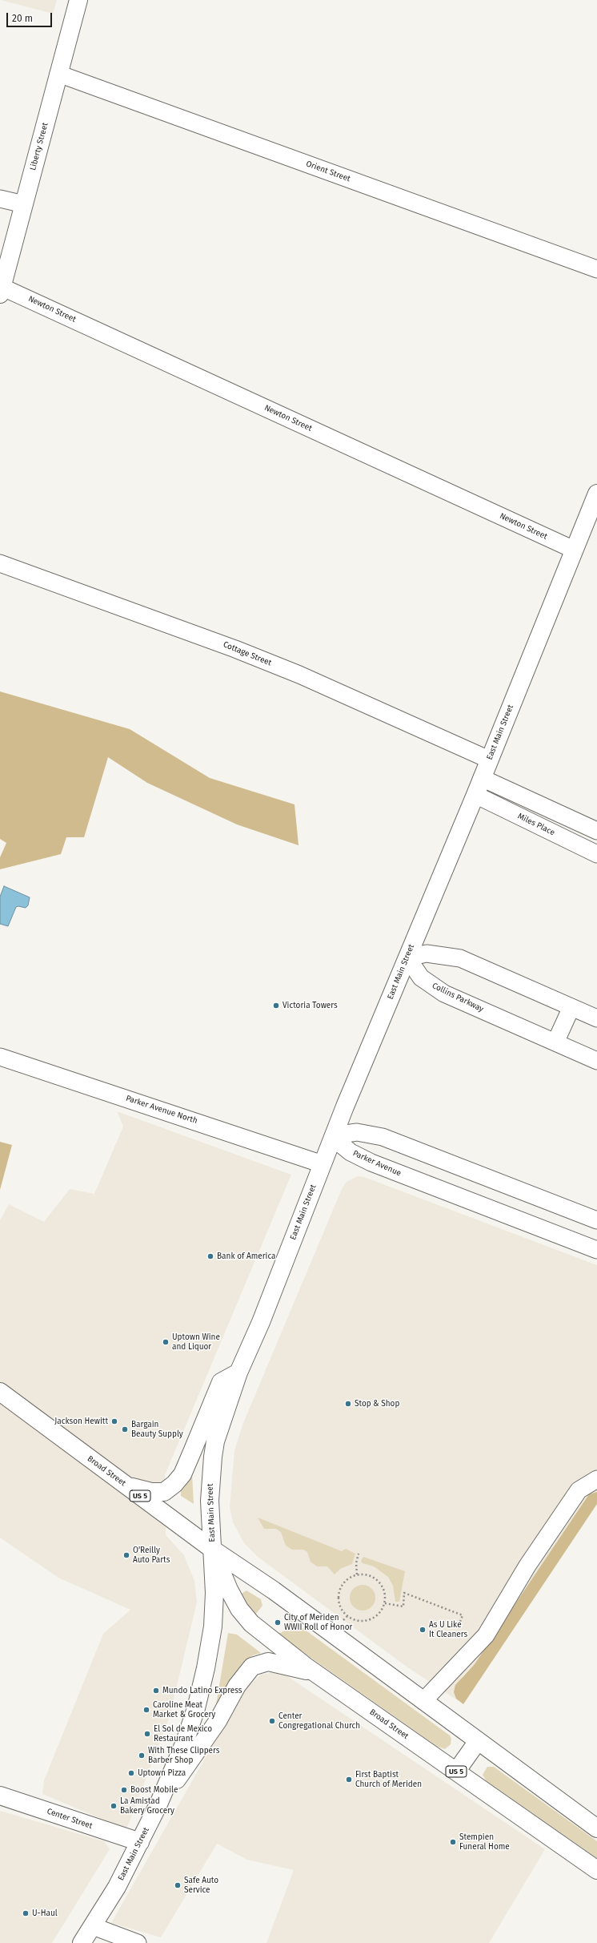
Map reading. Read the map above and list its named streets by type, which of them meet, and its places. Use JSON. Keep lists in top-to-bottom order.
{
  "streets": {
    "main road": [
      "Liberty Street",
      "East Main Street",
      "Broad Street",
      "US 5",
      "Center Street"
    ],
    "street": [
      "Orient Street",
      "Newton Street",
      "Cottage Street",
      "Miles Place",
      "Collins Parkway",
      "Parker Avenue North",
      "Parker Avenue"
    ]
  },
  "crossings": [
    ["Liberty Street", "Orient Street"],
    ["Liberty Street", "Newton Street"],
    ["Newton Street", "East Main Street"],
    ["Cottage Street", "East Main Street"],
    ["East Main Street", "Miles Place"],
    ["East Main Street", "Collins Parkway"],
    ["East Main Street", "Parker Avenue North"],
    ["East Main Street", "Parker Avenue"],
    ["East Main Street", "Broad Street"],
    ["East Main Street", "Center Street"]
  ],
  "places": [
    "Victoria Towers",
    "Bank of America",
    "Uptown Wine and Liquor",
    "Stop & Shop",
    "Jackson Hewitt",
    "Bargain Beauty Supply",
    "O'Reilly Auto Parts",
    "City of Meriden WWII Roll of Honor",
    "As U Like It Cleaners",
    "Mundo Latino Express",
    "Caroline Meat Market & Grocery",
    "Center Congregational Church",
    "El Sol de Mexico Restaurant",
    "With These Clippers Barber Shop",
    "Uptown Pizza",
    "First Baptist Church of Meriden",
    "Boost Mobile",
    "La Amistad Bakery Grocery",
    "Stempien Funeral Home",
    "Safe Auto Service",
    "U-Haul"
  ],
  "scale_bar": "20 m"
}
